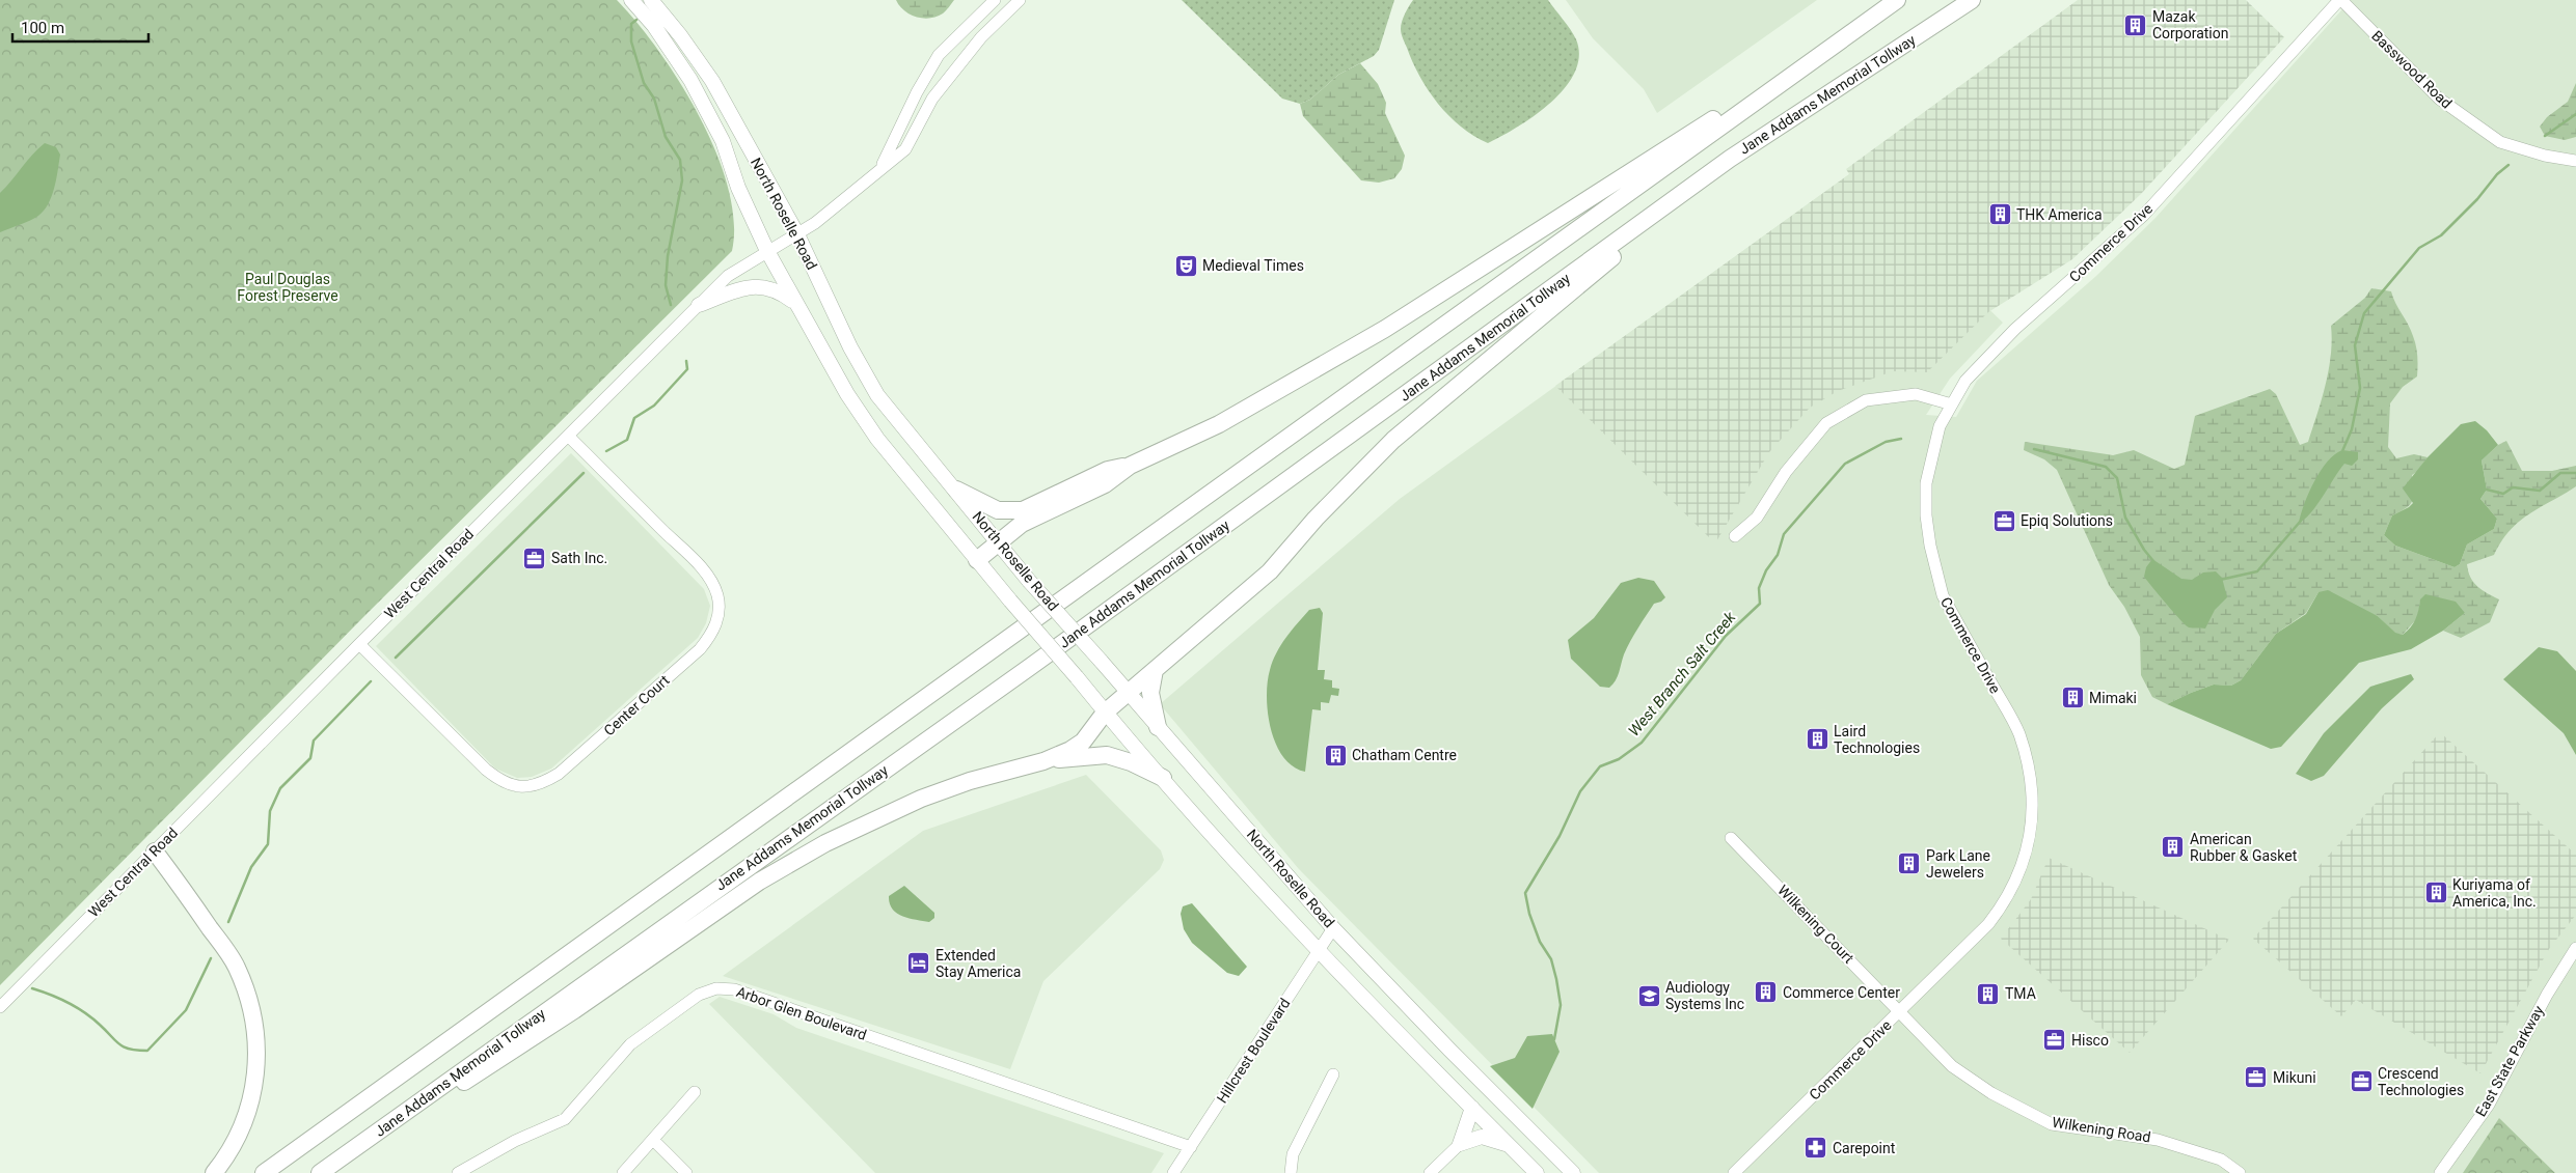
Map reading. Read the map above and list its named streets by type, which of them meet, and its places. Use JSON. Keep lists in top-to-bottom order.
{
  "streets": {
    "highway": ["Jane Addams Memorial Tollway"],
    "main road": ["North Roselle Road"],
    "street": [
      "Basswood Road",
      "Commerce Drive",
      "West Central Road",
      "Center Court",
      "Wilkening Court",
      "Arbor Glen Boulevard",
      "Hillcrest Boulevard",
      "East State Parkway",
      "Wilkening Road"
    ]
  },
  "crossings": [
    ["Basswood Road", "Commerce Drive"],
    ["North Roselle Road", "West Central Road"],
    ["North Roselle Road", "Hillcrest Boulevard"],
    ["Commerce Drive", "Wilkening Court"],
    ["Commerce Drive", "Wilkening Road"],
    ["West Central Road", "Center Court"],
    ["Wilkening Court", "Wilkening Road"],
    ["Arbor Glen Boulevard", "Hillcrest Boulevard"]
  ],
  "water": ["West Branch Salt Creek"],
  "parks": ["Paul Douglas Forest Preserve"],
  "places": {
    "building": [
      "Mazak Corporation",
      "THK America",
      "Mimaki",
      "Laird Technologies",
      "Chatham Centre",
      "American Rubber & Gasket",
      "Park Lane Jewelers",
      "Kuriyama of America, Inc.",
      "Commerce Center",
      "TMA"
    ],
    "theatre": ["Medieval Times"],
    "office": [
      "Epiq Solutions",
      "Sath Inc.",
      "Hisco",
      "Mikuni",
      "Crescend Technologies"
    ],
    "hotel": ["Extended Stay America"],
    "school or university": ["Audiology Systems Inc"],
    "pharmacy": ["Carepoint"]
  },
  "scale_bar": "100 m"
}
